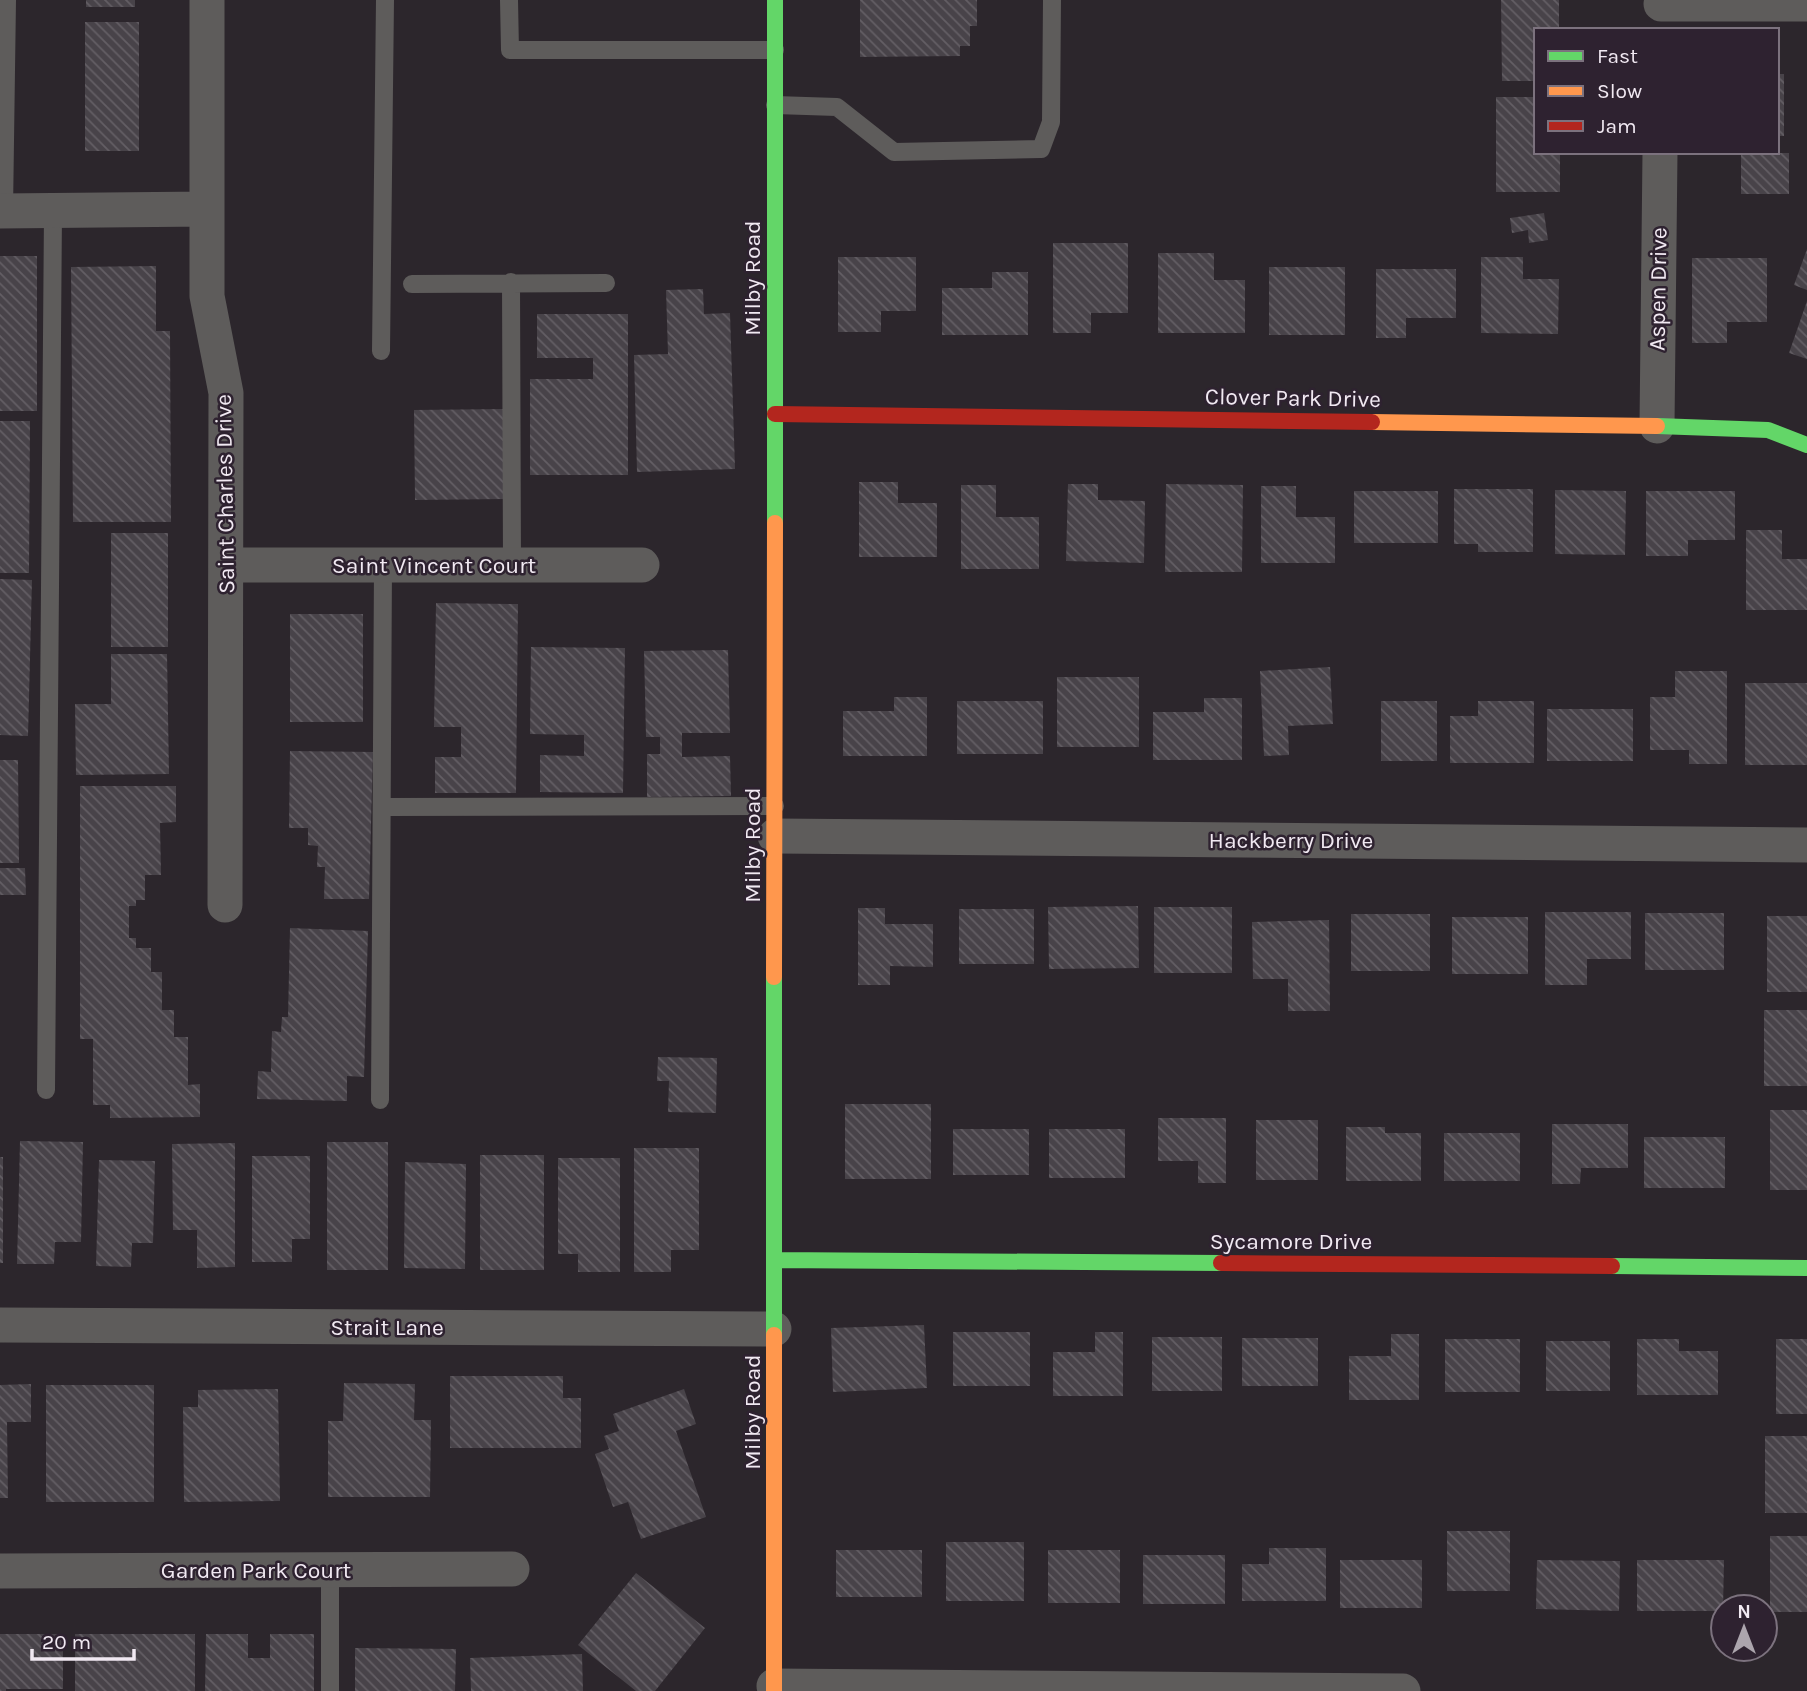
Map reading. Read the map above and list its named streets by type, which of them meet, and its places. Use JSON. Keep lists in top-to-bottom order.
{
  "streets": {
    "street": [
      "Milby Road",
      "Aspen Drive",
      "Clover Park Drive",
      "Saint Charles Drive",
      "Saint Vincent Court",
      "Hackberry Drive",
      "Sycamore Drive",
      "Strait Lane",
      "Garden Park Court"
    ]
  },
  "crossings": [
    ["Milby Road", "Clover Park Drive"],
    ["Milby Road", "Hackberry Drive"],
    ["Milby Road", "Sycamore Drive"],
    ["Milby Road", "Strait Lane"],
    ["Aspen Drive", "Clover Park Drive"],
    ["Saint Charles Drive", "Saint Vincent Court"]
  ],
  "legend": ["Fast", "Slow", "Jam"],
  "scale_bar": "20 m",
  "north": "top"
}
